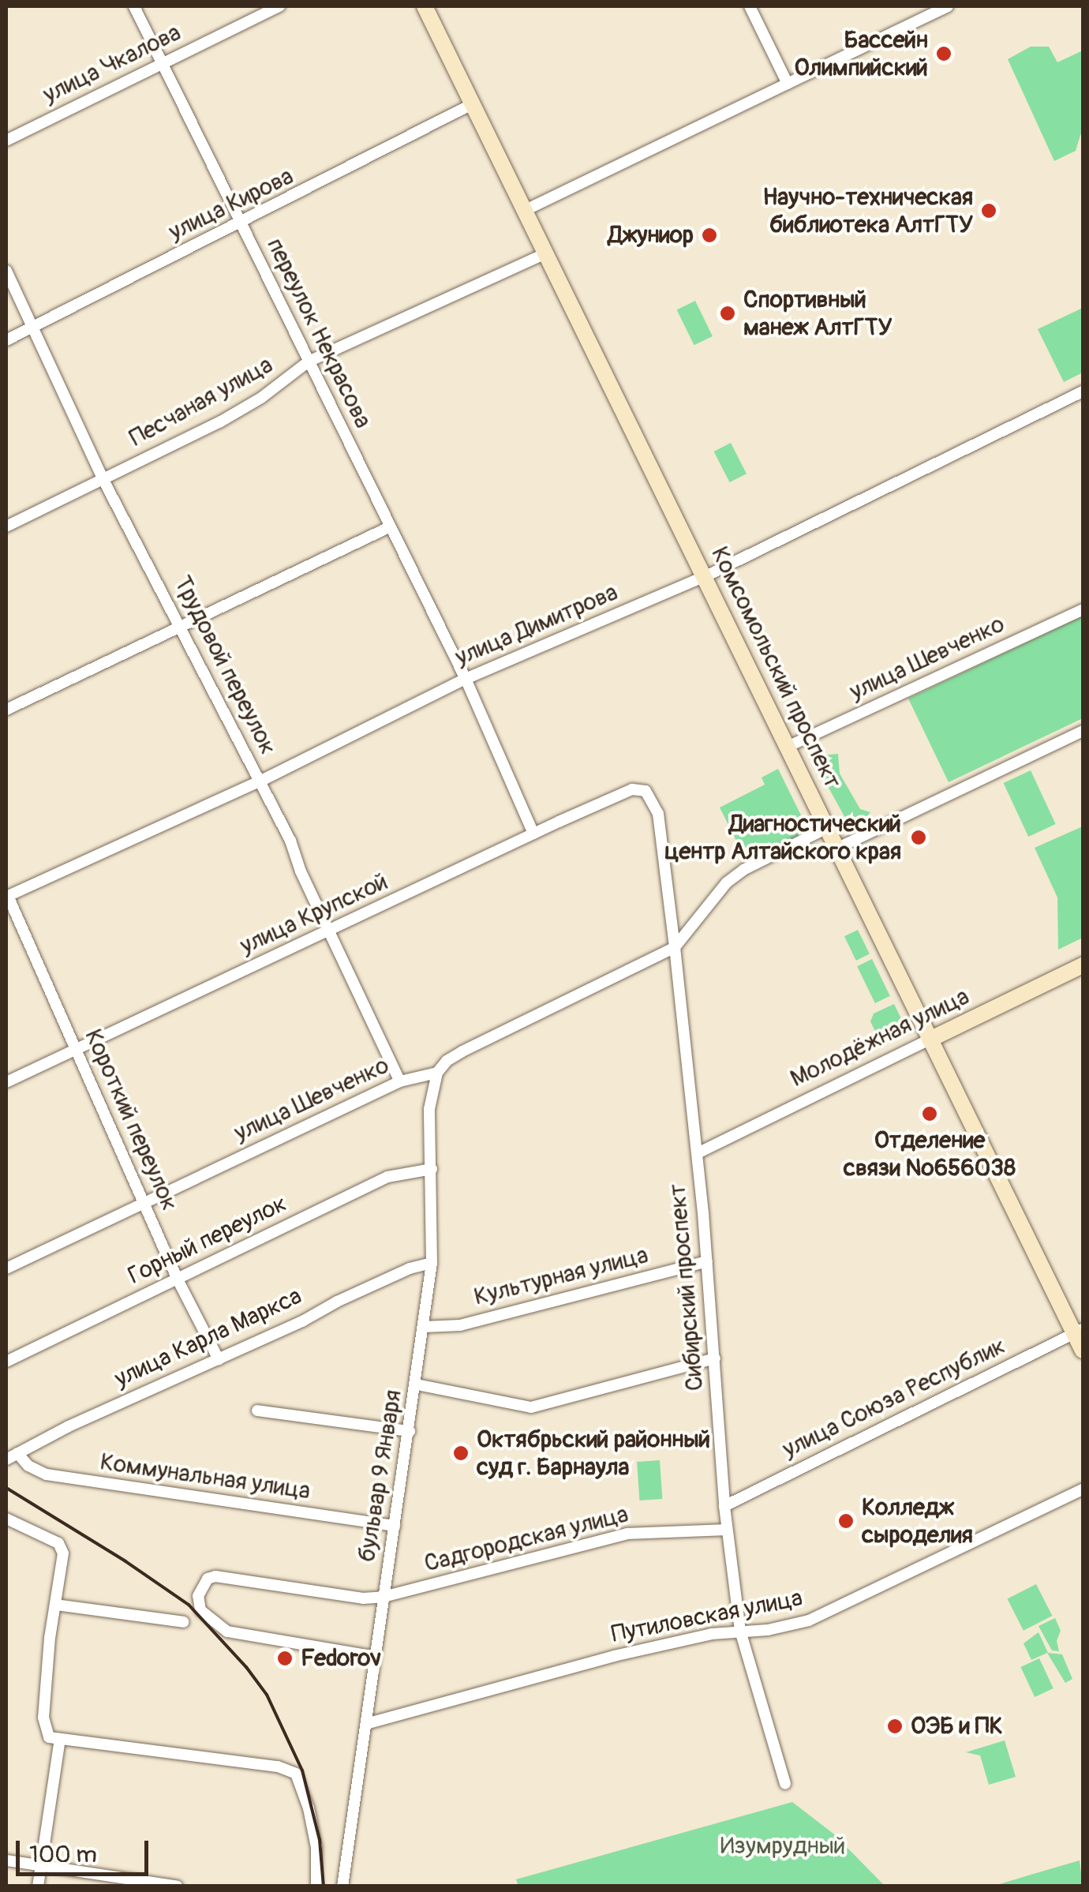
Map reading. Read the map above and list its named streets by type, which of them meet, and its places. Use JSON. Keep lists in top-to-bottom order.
{
  "streets": {
    "main road": ["Комсомольский проспект", "Молодёжная улица"],
    "street": [
      "улица Чкалова",
      "улица Кирова",
      "переулок Некрасова",
      "Песчаная улица",
      "улица Димитрова",
      "улица Шевченко",
      "Трудовой переулок",
      "улица Крупской",
      "Короткий переулок",
      "Горный переулок",
      "Культурная улица",
      "Сибирский проспект",
      "улица Карла Маркса",
      "улица Союза Республик",
      "бульвар 9 Января",
      "Коммунальная улица",
      "Садгородская улица",
      "Путиловская улица"
    ]
  },
  "crossings": [
    ["улица Чкалова", "переулок Некрасова"],
    ["улица Кирова", "переулок Некрасова"],
    ["улица Кирова", "Трудовой переулок"],
    ["улица Кирова", "Комсомольский проспект"],
    ["переулок Некрасова", "Песчаная улица"],
    ["переулок Некрасова", "улица Димитрова"],
    ["переулок Некрасова", "улица Крупской"],
    ["Песчаная улица", "Трудовой переулок"],
    ["Песчаная улица", "Комсомольский проспект"],
    ["улица Димитрова", "Трудовой переулок"],
    ["улица Димитрова", "Комсомольский проспект"],
    ["улица Димитрова", "Короткий переулок"],
    ["улица Шевченко", "Трудовой переулок"],
    ["улица Шевченко", "Комсомольский проспект"],
    ["улица Шевченко", "Короткий переулок"],
    ["улица Шевченко", "Сибирский проспект"],
    ["улица Шевченко", "бульвар 9 Января"],
    ["Трудовой переулок", "улица Крупской"],
    ["Комсомольский проспект", "Молодёжная улица"],
    ["Комсомольский проспект", "улица Союза Республик"],
    ["улица Крупской", "Короткий переулок"],
    ["улица Крупской", "Сибирский проспект"],
    ["Молодёжная улица", "Сибирский проспект"],
    ["Короткий переулок", "Горный переулок"],
    ["Короткий переулок", "улица Карла Маркса"],
    ["Горный переулок", "бульвар 9 Января"],
    ["Культурная улица", "Сибирский проспект"],
    ["Культурная улица", "бульвар 9 Января"],
    ["Сибирский проспект", "улица Союза Республик"],
    ["Сибирский проспект", "Садгородская улица"],
    ["Сибирский проспект", "Путиловская улица"],
    ["улица Карла Маркса", "бульвар 9 Января"],
    ["улица Карла Маркса", "Коммунальная улица"],
    ["бульвар 9 Января", "Коммунальная улица"],
    ["бульвар 9 Января", "Садгородская улица"],
    ["бульвар 9 Января", "Путиловская улица"]
  ],
  "parks": ["Изумрудный"],
  "places": [
    "Бассейн Олимпийский",
    "Научно-техническая библиотека АлтГТУ",
    "Джуниор",
    "Спортивный манеж АлтГТУ",
    "Диагностический центр Алтайского края",
    "Отделение связи №656038",
    "Октябрьский районный суд г. Барнаула",
    "Колледж сыроделия",
    "Fedorov",
    "ОЭБ и ПК"
  ],
  "scale_bar": "100 m"
}
